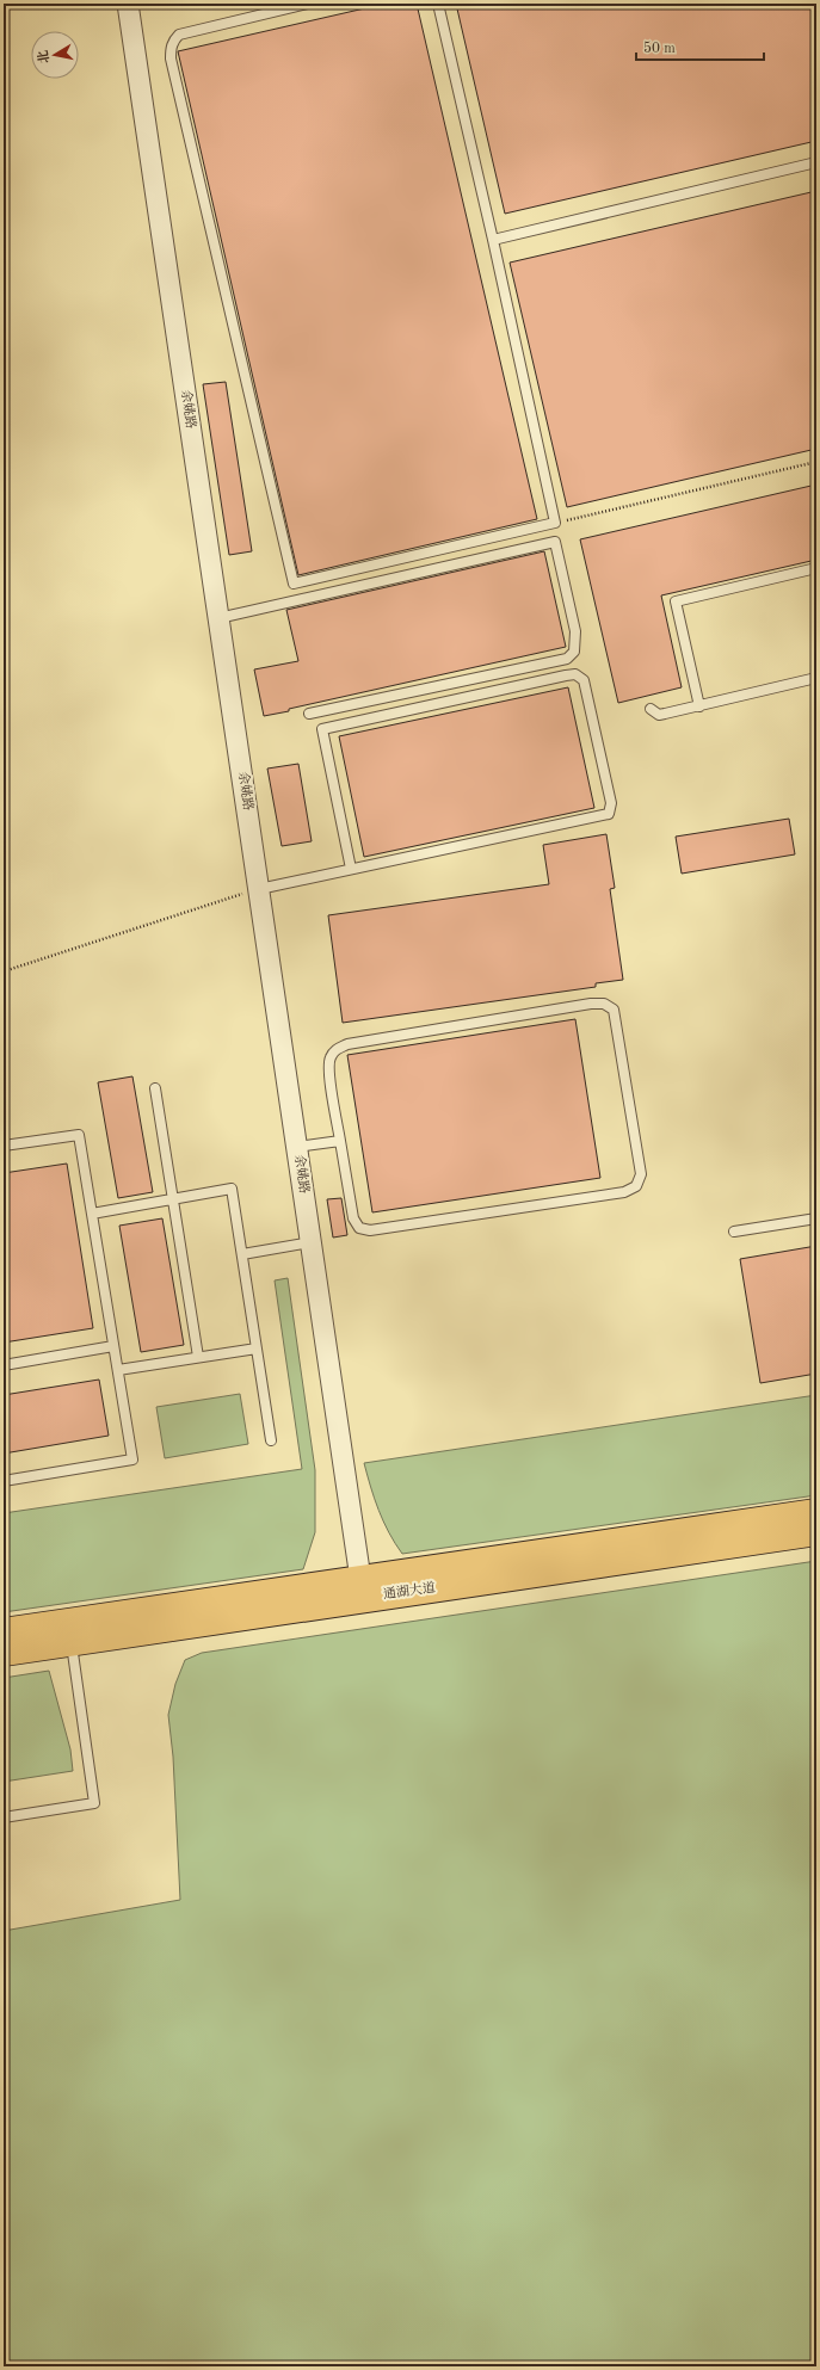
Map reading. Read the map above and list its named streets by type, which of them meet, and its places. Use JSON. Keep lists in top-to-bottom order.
{
  "streets": {
    "main road": ["通湖大道"],
    "street": ["余姚路"]
  },
  "crossings": [
    ["余姚路", "通湖大道"]
  ],
  "scale_bar": "50 m",
  "north": "left"
}
